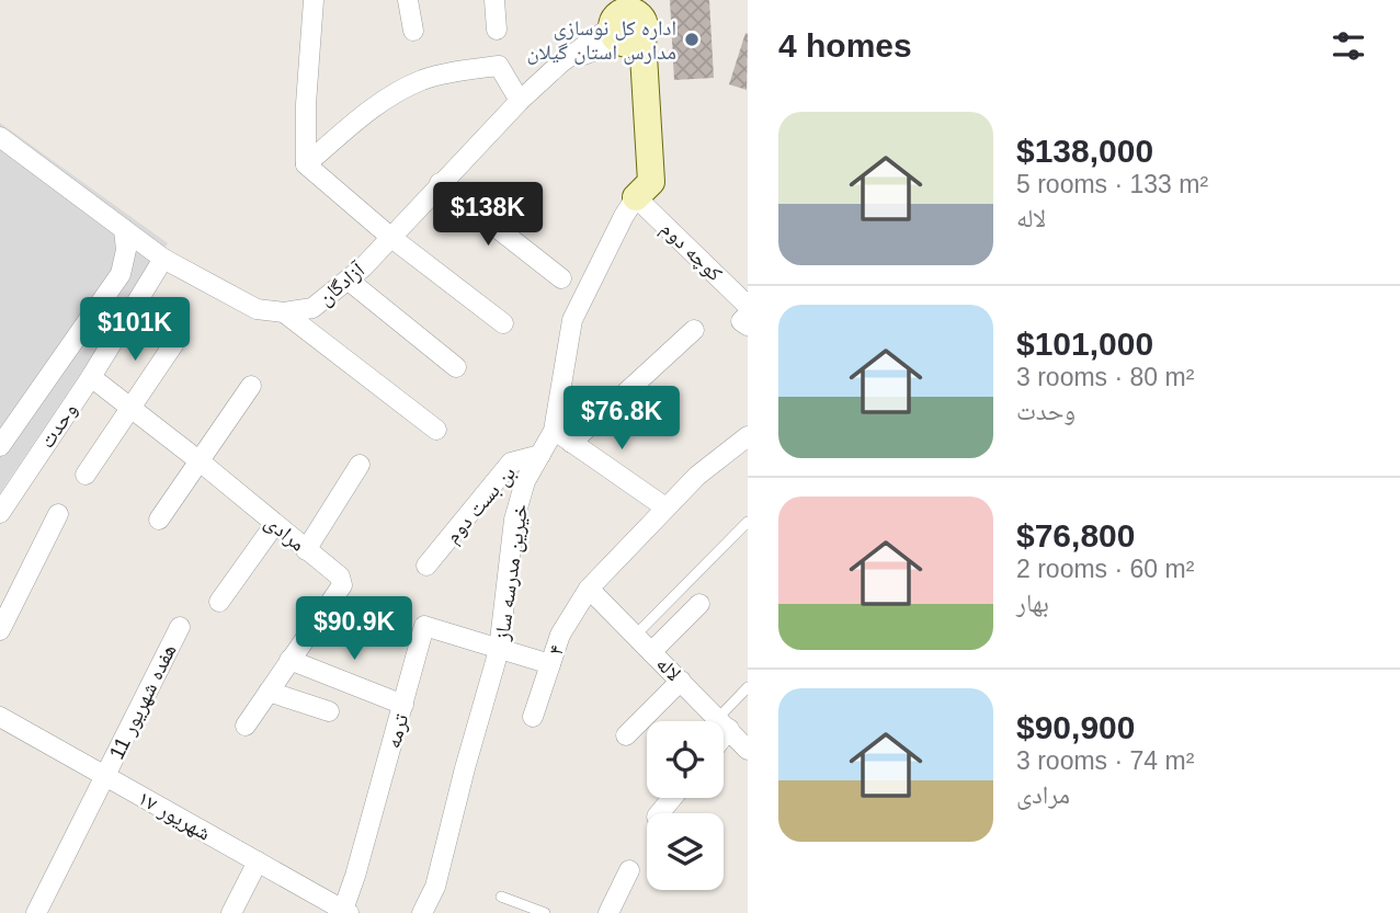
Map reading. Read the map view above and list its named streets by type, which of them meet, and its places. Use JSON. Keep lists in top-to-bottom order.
{
  "streets": {
    "street": [
      "کوچه دوم",
      "آزادگان",
      "وحدت",
      "بن بست دوم",
      "مرادی",
      "خیرین مدرسه ساز",
      "۴",
      "لاله",
      "هفده شهریور 11",
      "ترمه",
      "۱۷ شهریور"
    ]
  },
  "crossings": [
    ["کوچه دوم", "خیرین مدرسه ساز"],
    ["آزادگان", "وحدت"],
    ["وحدت", "مرادی"],
    ["بن بست دوم", "خیرین مدرسه ساز"],
    ["خیرین مدرسه ساز", "ترمه"],
    ["۴", "لاله"],
    ["هفده شهریور 11", "۱۷ شهریور"],
    ["ترمه", "۱۷ شهریور"]
  ],
  "places": ["اداره کل نوسازی مدارس استان گیلان"],
  "page": {
    "heading": "4 homes",
    "list": [
      {
        "name": "$138,000",
        "note": "5 rooms · 133 m² · لاله"
      },
      {
        "name": "$101,000",
        "note": "3 rooms · 80 m² · وحدت"
      },
      {
        "name": "$76,800",
        "note": "2 rooms · 60 m² · بهار"
      },
      {
        "name": "$90,900",
        "note": "3 rooms · 74 m² · مرادی"
      }
    ],
    "price": [
      "$138K",
      "$101K",
      "$76.8K",
      "$90.9K"
    ]
  }
}
